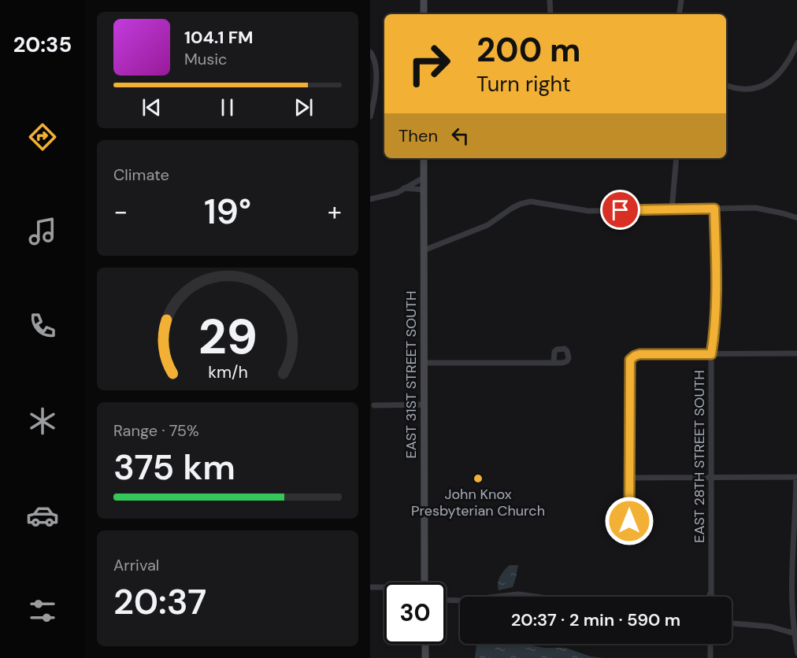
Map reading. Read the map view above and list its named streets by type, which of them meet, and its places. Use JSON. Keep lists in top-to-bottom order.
{
  "streets": {
    "main road": ["EAST 31ST STREET SOUTH"],
    "street": ["EAST 28TH STREET SOUTH"]
  },
  "places": ["John Knox Presbyterian Church"],
  "page": {
    "tabs": "20:35",
    "turn": ["200 m", "Turn right"],
    "song": ["104.1 FM", "Music"],
    "then": "Then",
    "tile": [
      "Climate",
      ["Range · 75%", "375 km"],
      ["Arrival", "20:37"]
    ],
    "heat": ["−", "19°", "+"],
    "limit": "30",
    "trip": "20:37 · 2 min · 590 m",
    "gauge": ["29", "km/h"]
  }
}
